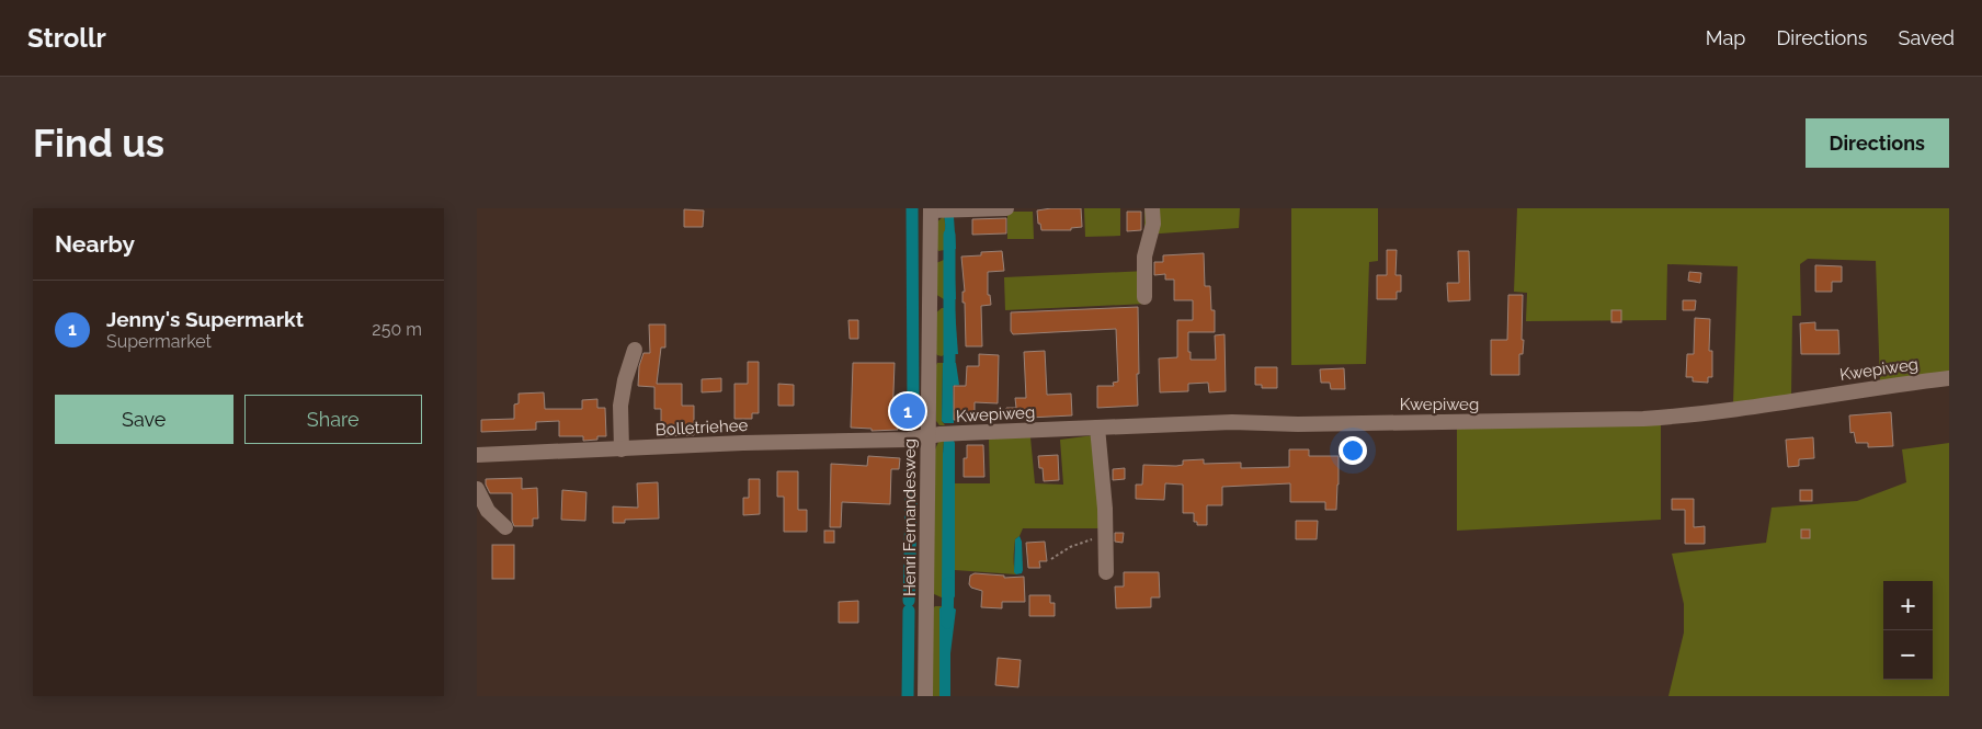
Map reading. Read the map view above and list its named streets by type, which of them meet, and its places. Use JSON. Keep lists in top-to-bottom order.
{
  "streets": {
    "street": ["Kwepiweg", "Bolletriehee", "Henri Fernandesweg"]
  },
  "crossings": [
    ["Kwepiweg", "Bolletriehee"],
    ["Kwepiweg", "Henri Fernandesweg"],
    ["Bolletriehee", "Henri Fernandesweg"]
  ],
  "page": {
    "header": "Strollr",
    "nav": ["Map", "Directions", "Saved"],
    "buttons": [
      "Directions",
      ["Save", "Share"]
    ],
    "title": "Find us",
    "heading": "Nearby",
    "list": [
      {
        "mark": "1",
        "name": "Jenny's Supermarkt",
        "note": "Supermarket",
        "value": "250 m"
      }
    ],
    "pins": "1",
    "map_buttons": ["+", "−"]
  }
}
